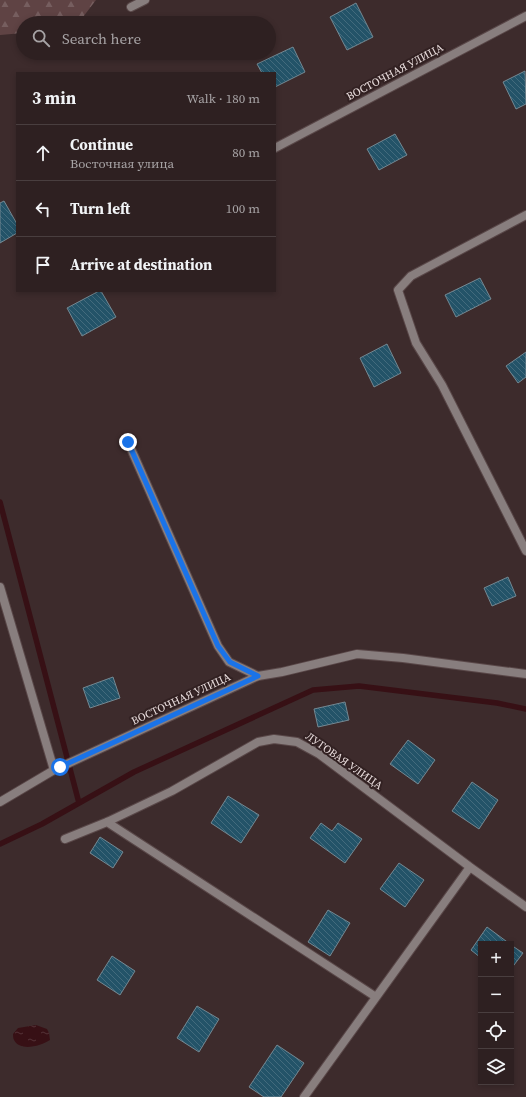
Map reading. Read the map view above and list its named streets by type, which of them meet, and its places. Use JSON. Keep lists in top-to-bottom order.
{
  "streets": {
    "street": ["ВОСТОЧНАЯ УЛИЦА", "ЛУГОВАЯ УЛИЦА"]
  },
  "page": {
    "search": "Search here",
    "heading": ["3 min", "Walk · 180 m"],
    "list": [
      ["Continue", "Восточная улица", "80 m"],
      ["Turn left", "100 m"],
      "Arrive at destination"
    ],
    "map_buttons": ["+", "−"]
  }
}
